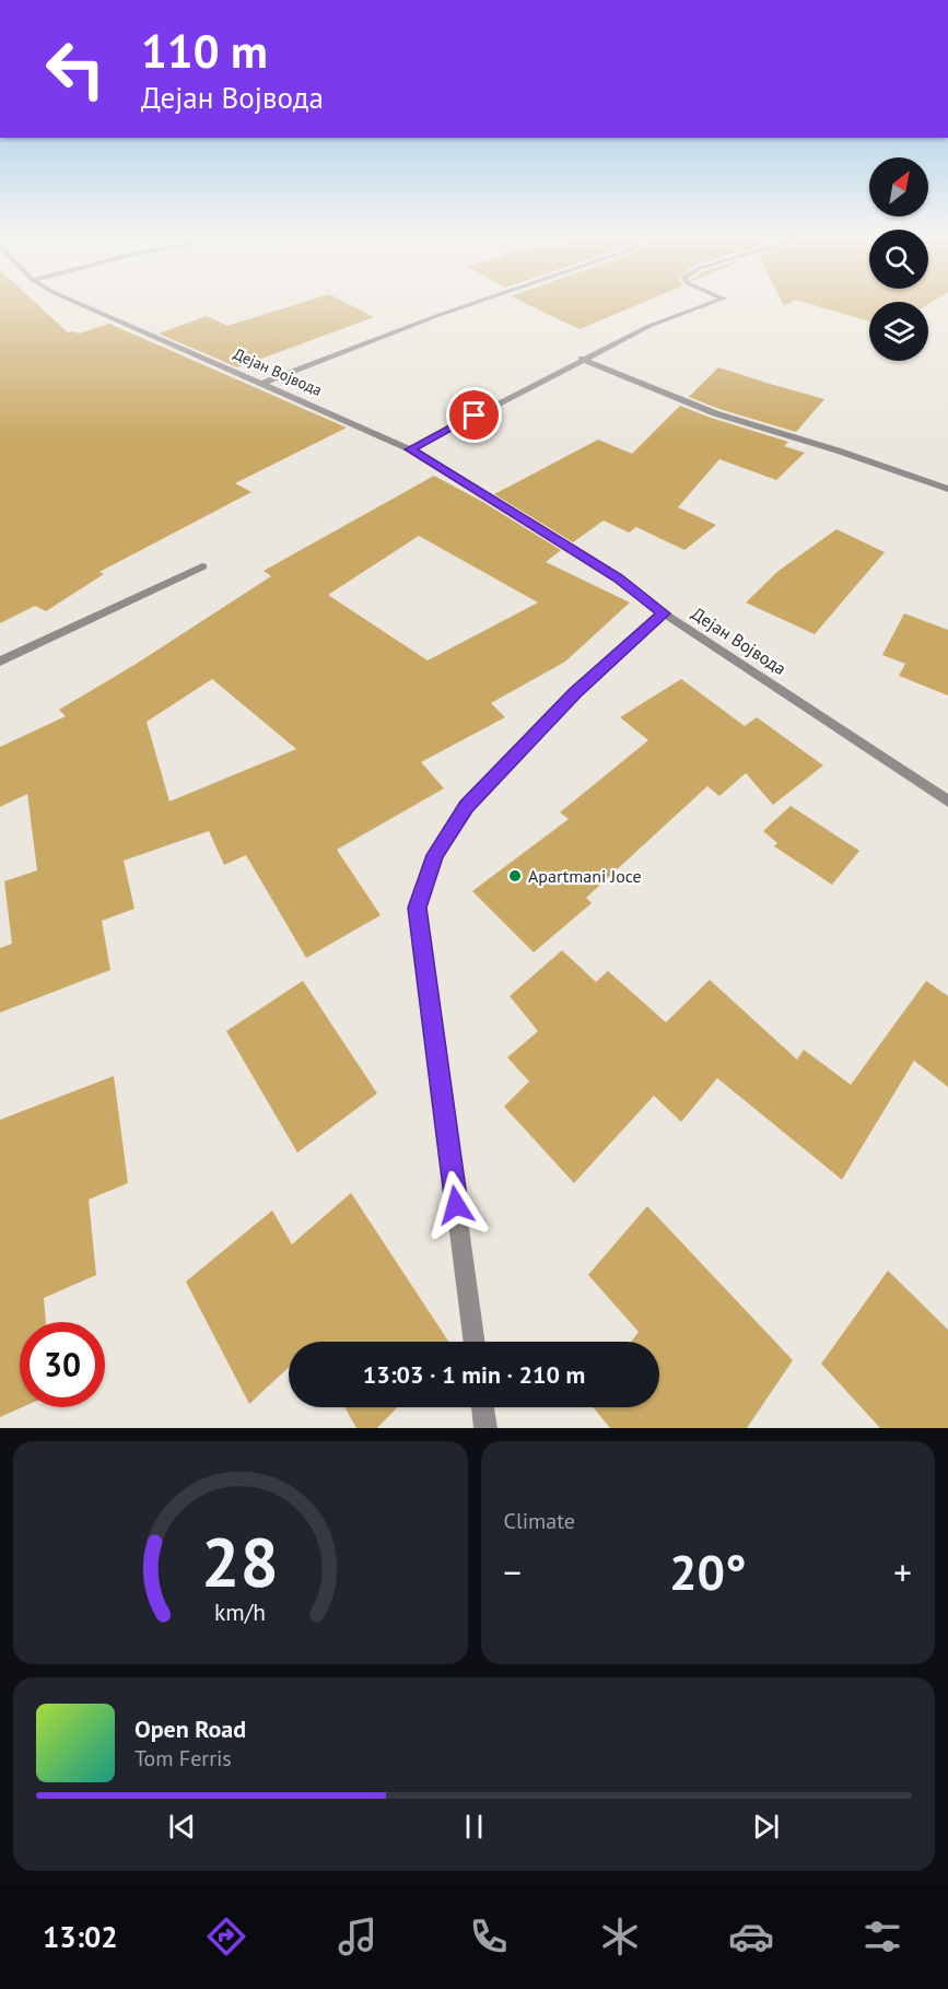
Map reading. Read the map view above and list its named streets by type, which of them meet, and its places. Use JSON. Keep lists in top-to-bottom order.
{
  "streets": {
    "street": ["Дејан Војвода"]
  },
  "places": ["Apartmani Joce"],
  "north": "top right",
  "page": {
    "turn": ["110 m", "Дејан Војвода"],
    "limit": "30",
    "trip": "13:03 · 1 min · 210 m",
    "tile": "Climate",
    "heat": ["−", "20°", "+"],
    "song": ["Open Road", "Tom Ferris"],
    "tabs": "13:02",
    "gauge": ["28", "km/h"]
  }
}
